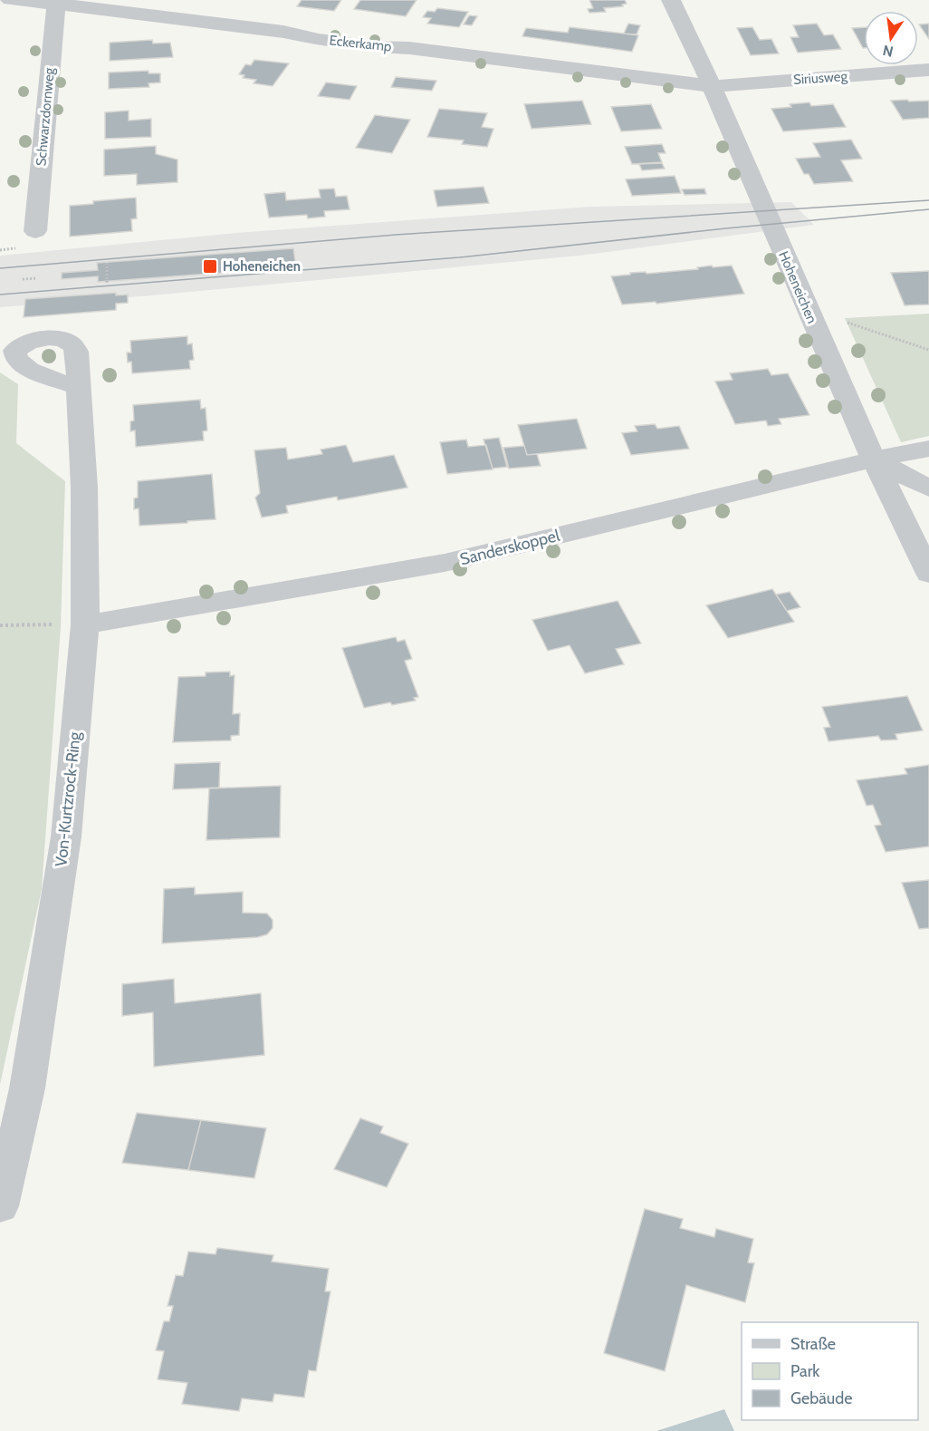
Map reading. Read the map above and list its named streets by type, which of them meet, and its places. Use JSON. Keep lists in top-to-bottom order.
{
  "streets": {
    "street": [
      "Eckerkamp",
      "Siriusweg",
      "Schwarzdornweg",
      "Hoheneichen",
      "Sanderskoppel",
      "Von-Kurtzrock-Ring"
    ]
  },
  "crossings": [
    ["Eckerkamp", "Siriusweg"],
    ["Eckerkamp", "Schwarzdornweg"],
    ["Eckerkamp", "Hoheneichen"],
    ["Siriusweg", "Hoheneichen"],
    ["Hoheneichen", "Sanderskoppel"],
    ["Sanderskoppel", "Von-Kurtzrock-Ring"]
  ],
  "places": {
    "transit": ["Hoheneichen"]
  },
  "legend": ["Straße", "Park", "Gebäude"],
  "north": "bottom"
}
